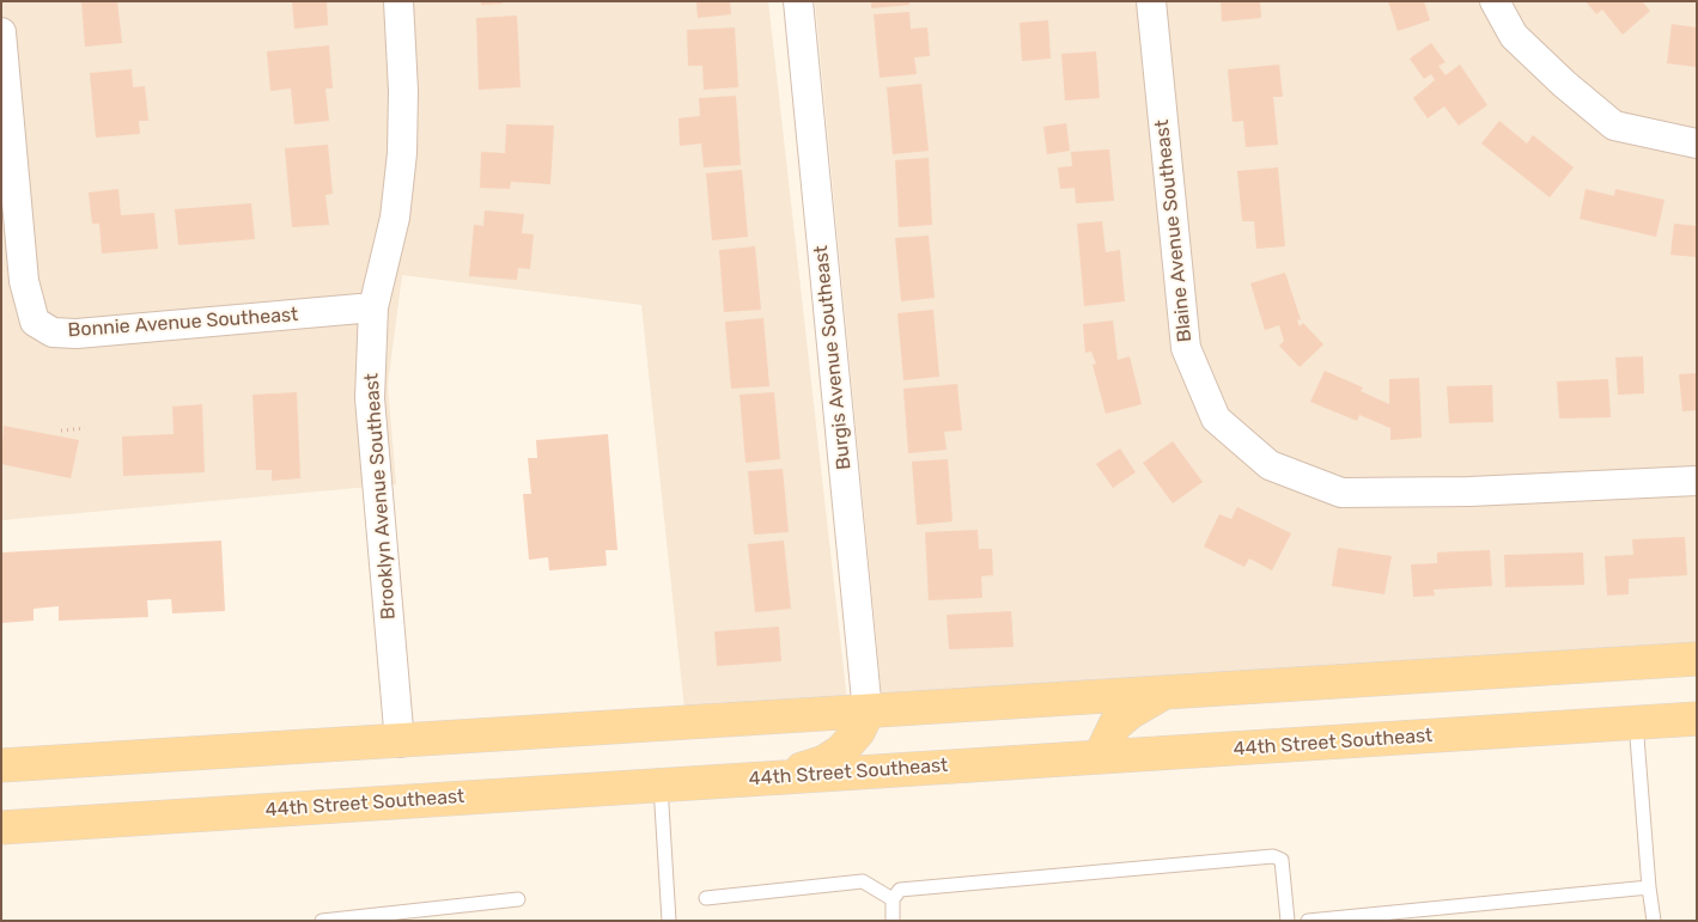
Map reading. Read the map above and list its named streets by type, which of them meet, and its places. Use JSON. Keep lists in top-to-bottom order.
{
  "streets": {
    "main road": ["44th Street Southeast"],
    "street": [
      "Blaine Avenue Southeast",
      "Bonnie Avenue Southeast",
      "Burgis Avenue Southeast",
      "Brooklyn Avenue Southeast"
    ]
  },
  "crossings": [
    ["Bonnie Avenue Southeast", "Brooklyn Avenue Southeast"]
  ]
}
